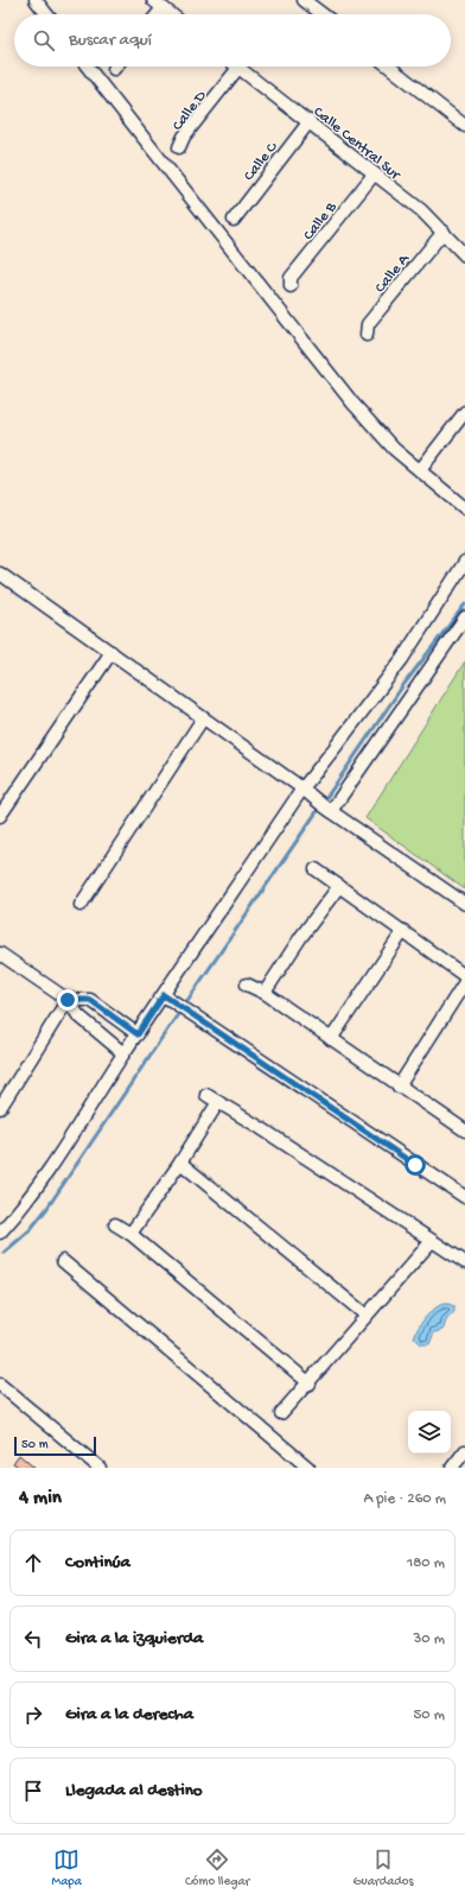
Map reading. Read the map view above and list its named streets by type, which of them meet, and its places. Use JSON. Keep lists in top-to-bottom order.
{
  "streets": {
    "street": [
      "Calle D",
      "Calle Central Sur",
      "Calle C",
      "Calle B",
      "Calle A"
    ]
  },
  "crossings": [
    ["Calle D", "Calle Central Sur"],
    ["Calle Central Sur", "Calle C"],
    ["Calle Central Sur", "Calle B"],
    ["Calle Central Sur", "Calle A"]
  ],
  "scale_bar": "50 m",
  "page": {
    "search": "Buscar aquí",
    "scale": "50 m",
    "heading": ["4 min", "A pie · 260 m"],
    "list": [
      ["Continúa", "180 m"],
      ["Gira a la izquierda", "30 m"],
      ["Gira a la derecha", "50 m"],
      "Llegada al destino"
    ],
    "nav": ["Mapa", "Cómo llegar", "Guardados"]
  }
}
